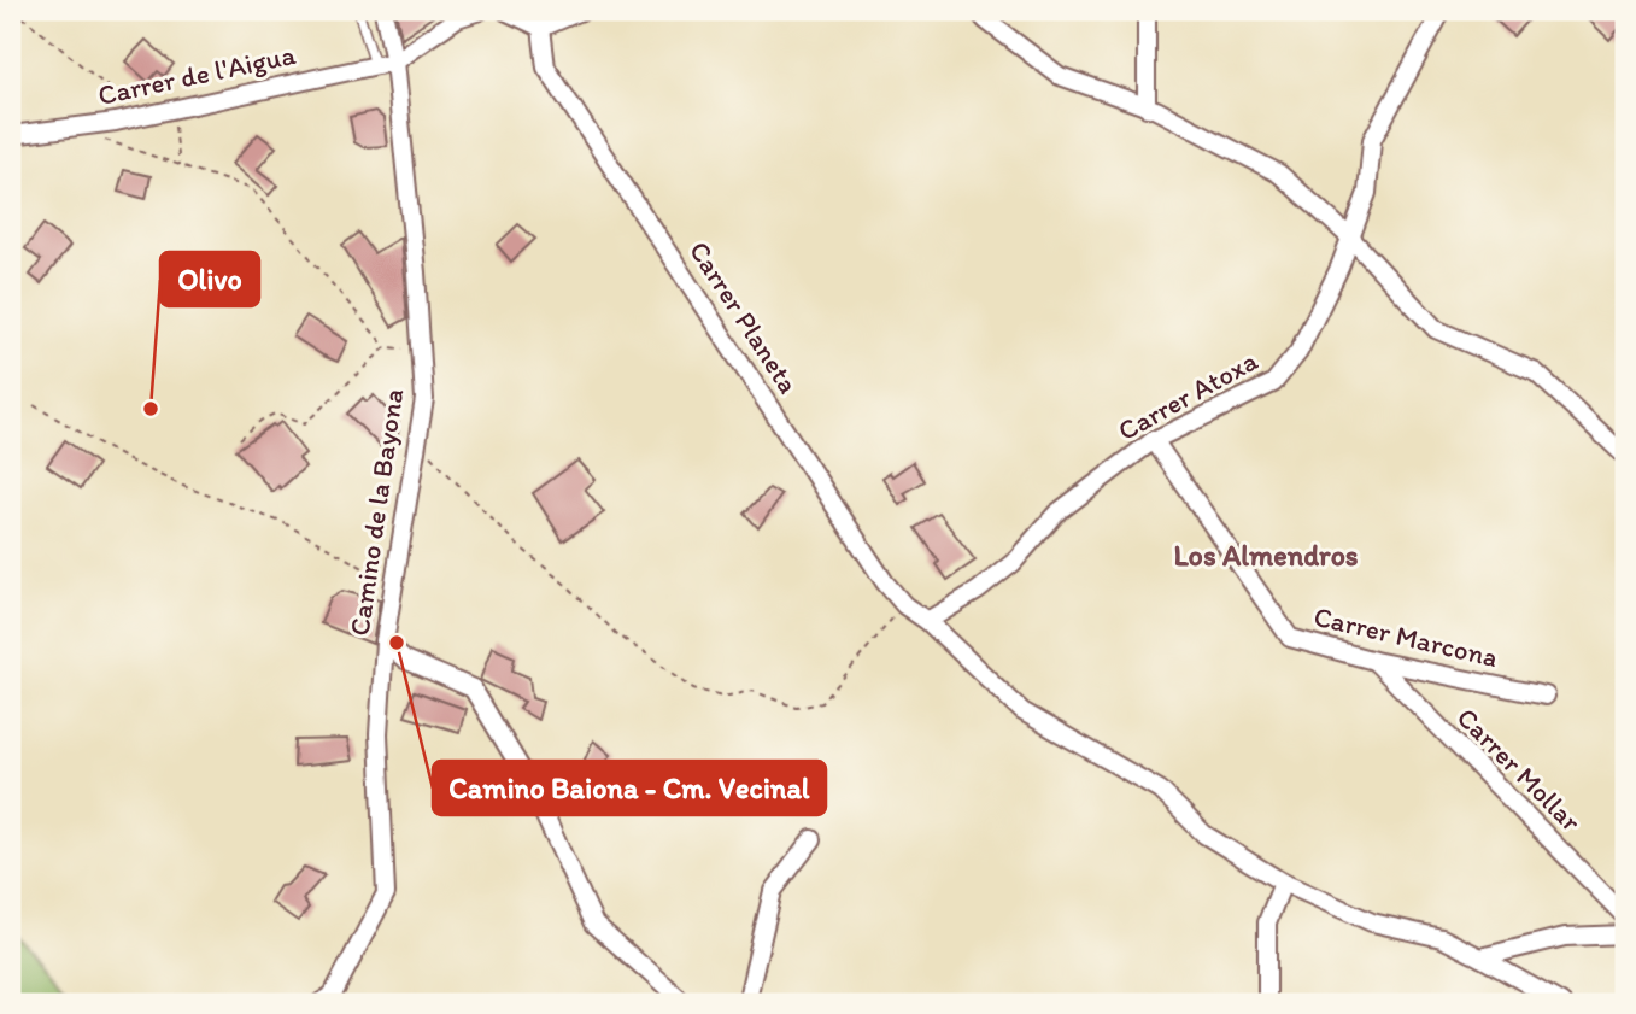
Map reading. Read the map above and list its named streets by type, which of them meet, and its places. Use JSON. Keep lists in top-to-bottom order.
{
  "streets": {
    "street": [
      "Carrer de l'Aigua",
      "Carrer Planeta",
      "Carrer Atoxa",
      "Camino de la Bayona",
      "Carrer Marcona",
      "Carrer Mollar"
    ]
  },
  "crossings": [
    ["Carrer de l'Aigua", "Camino de la Bayona"],
    ["Carrer Planeta", "Carrer Atoxa"],
    ["Carrer Atoxa", "Carrer Marcona"],
    ["Carrer Marcona", "Carrer Mollar"]
  ],
  "districts": ["Los Almendros"],
  "places": ["Olivo", "Camino Baiona - Cm. Vecinal"]
}
